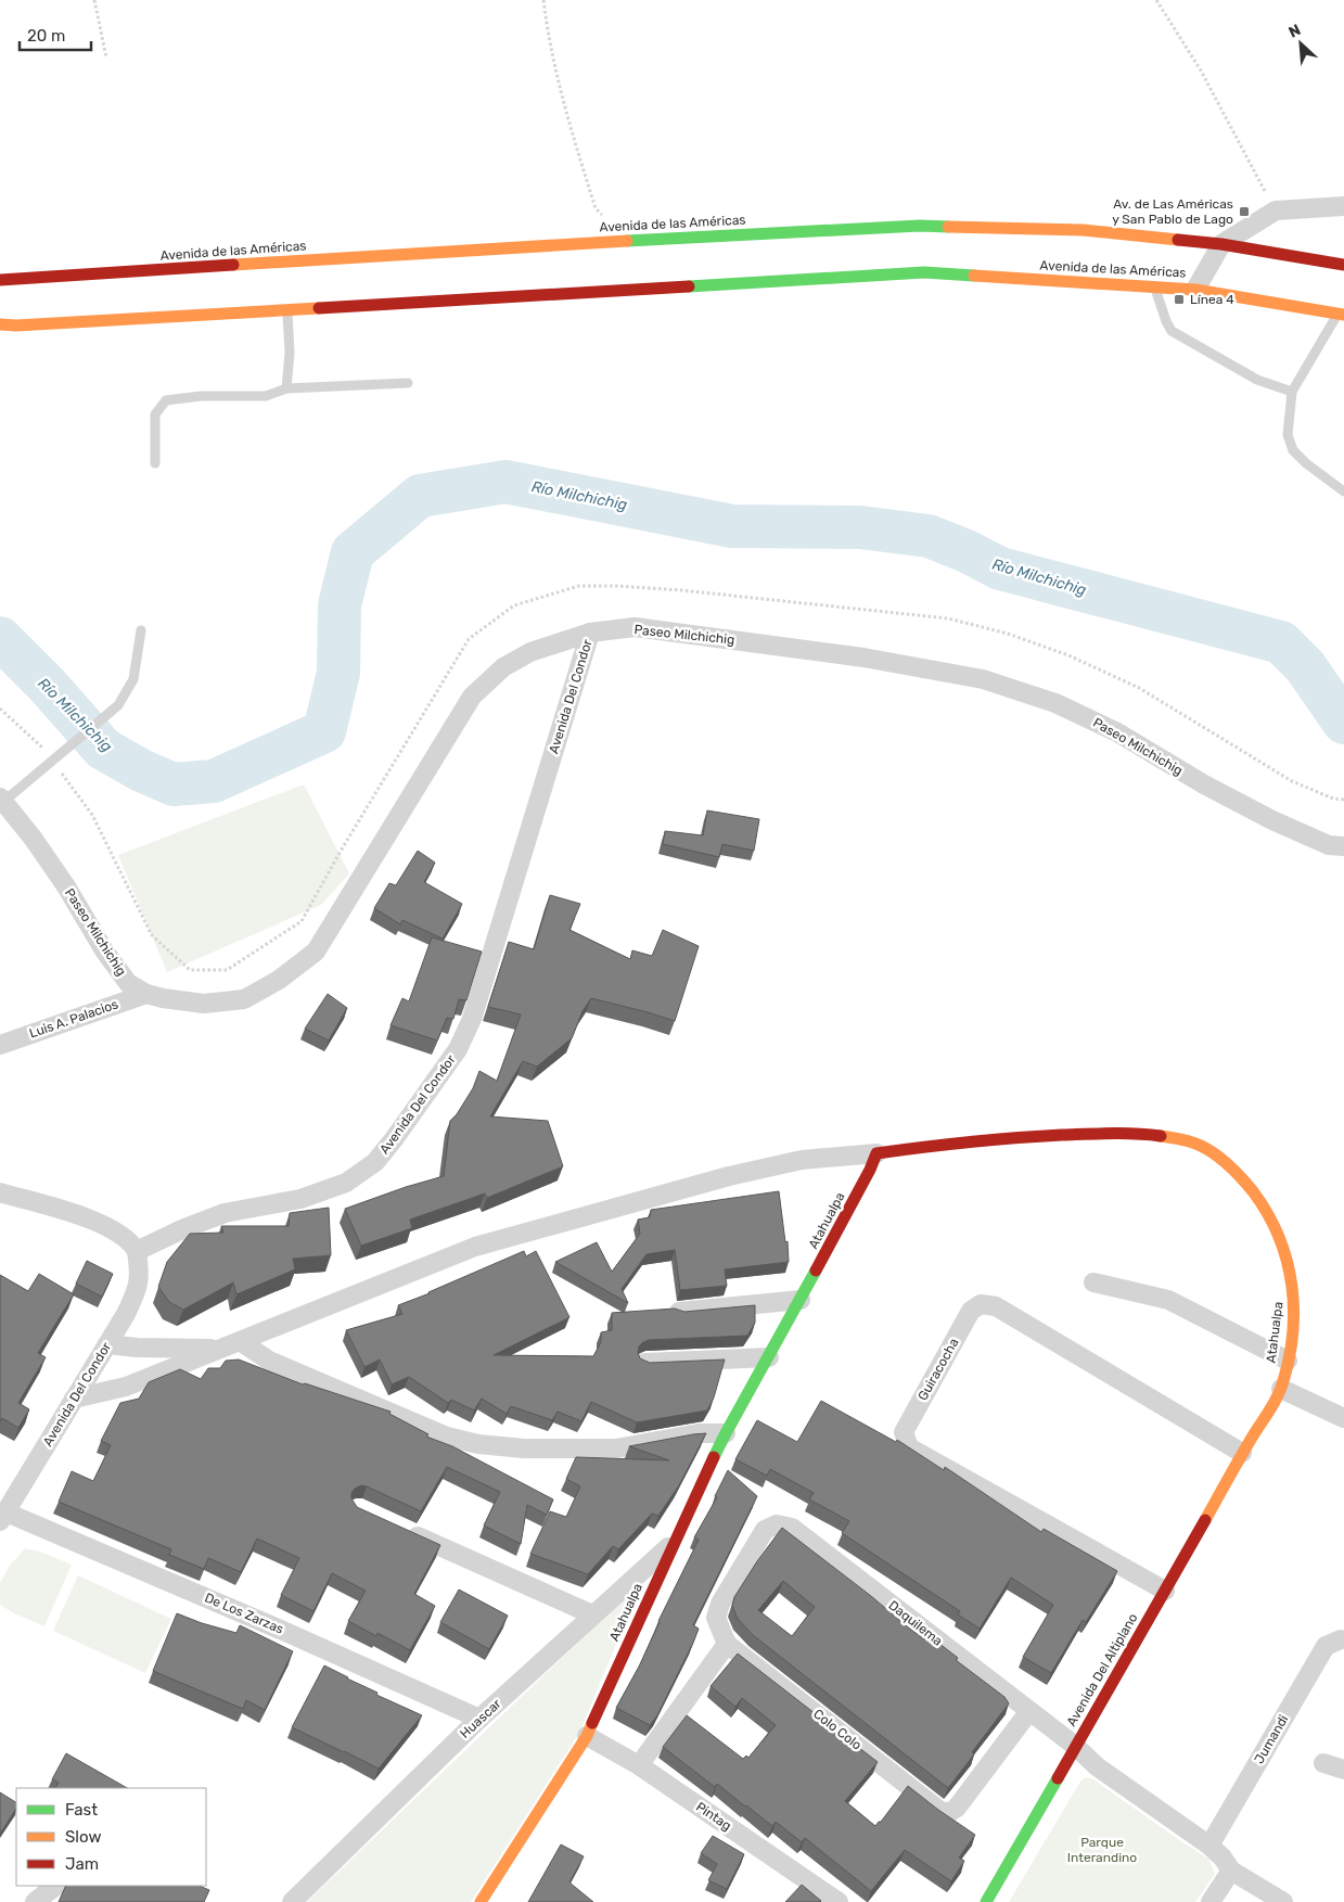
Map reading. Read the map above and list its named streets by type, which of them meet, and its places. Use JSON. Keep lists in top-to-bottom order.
{
  "streets": {
    "main road": ["Avenida de las Américas", "Atahualpa", "Avenida Del Altiplano"],
    "street": [
      "Paseo Milchichig",
      "Avenida Del Condor",
      "Luis A. Palacios",
      "Guiracocha",
      "De Los Zarzas",
      "Daquilema",
      "Huascar",
      "Colo Colo",
      "Jumandi",
      "Pintag"
    ]
  },
  "crossings": [
    ["Paseo Milchichig", "Avenida Del Condor"],
    ["Paseo Milchichig", "Luis A. Palacios"],
    ["Avenida Del Condor", "De Los Zarzas"],
    ["Atahualpa", "Guiracocha"],
    ["Atahualpa", "Avenida Del Altiplano"],
    ["Atahualpa", "Huascar"],
    ["Atahualpa", "Pintag"],
    ["Guiracocha", "Avenida Del Altiplano"],
    ["De Los Zarzas", "Huascar"],
    ["Daquilema", "Avenida Del Altiplano"],
    ["Daquilema", "Colo Colo"],
    ["Daquilema", "Jumandi"]
  ],
  "water": ["Río Milchichig"],
  "parks": ["Parque Interandino"],
  "places": {
    "transit": ["Av. de Las Américas y San Pablo de Lago", "Línea 4"]
  },
  "legend": ["Fast", "Slow", "Jam"],
  "scale_bar": "20 m",
  "north": "top left"
}
